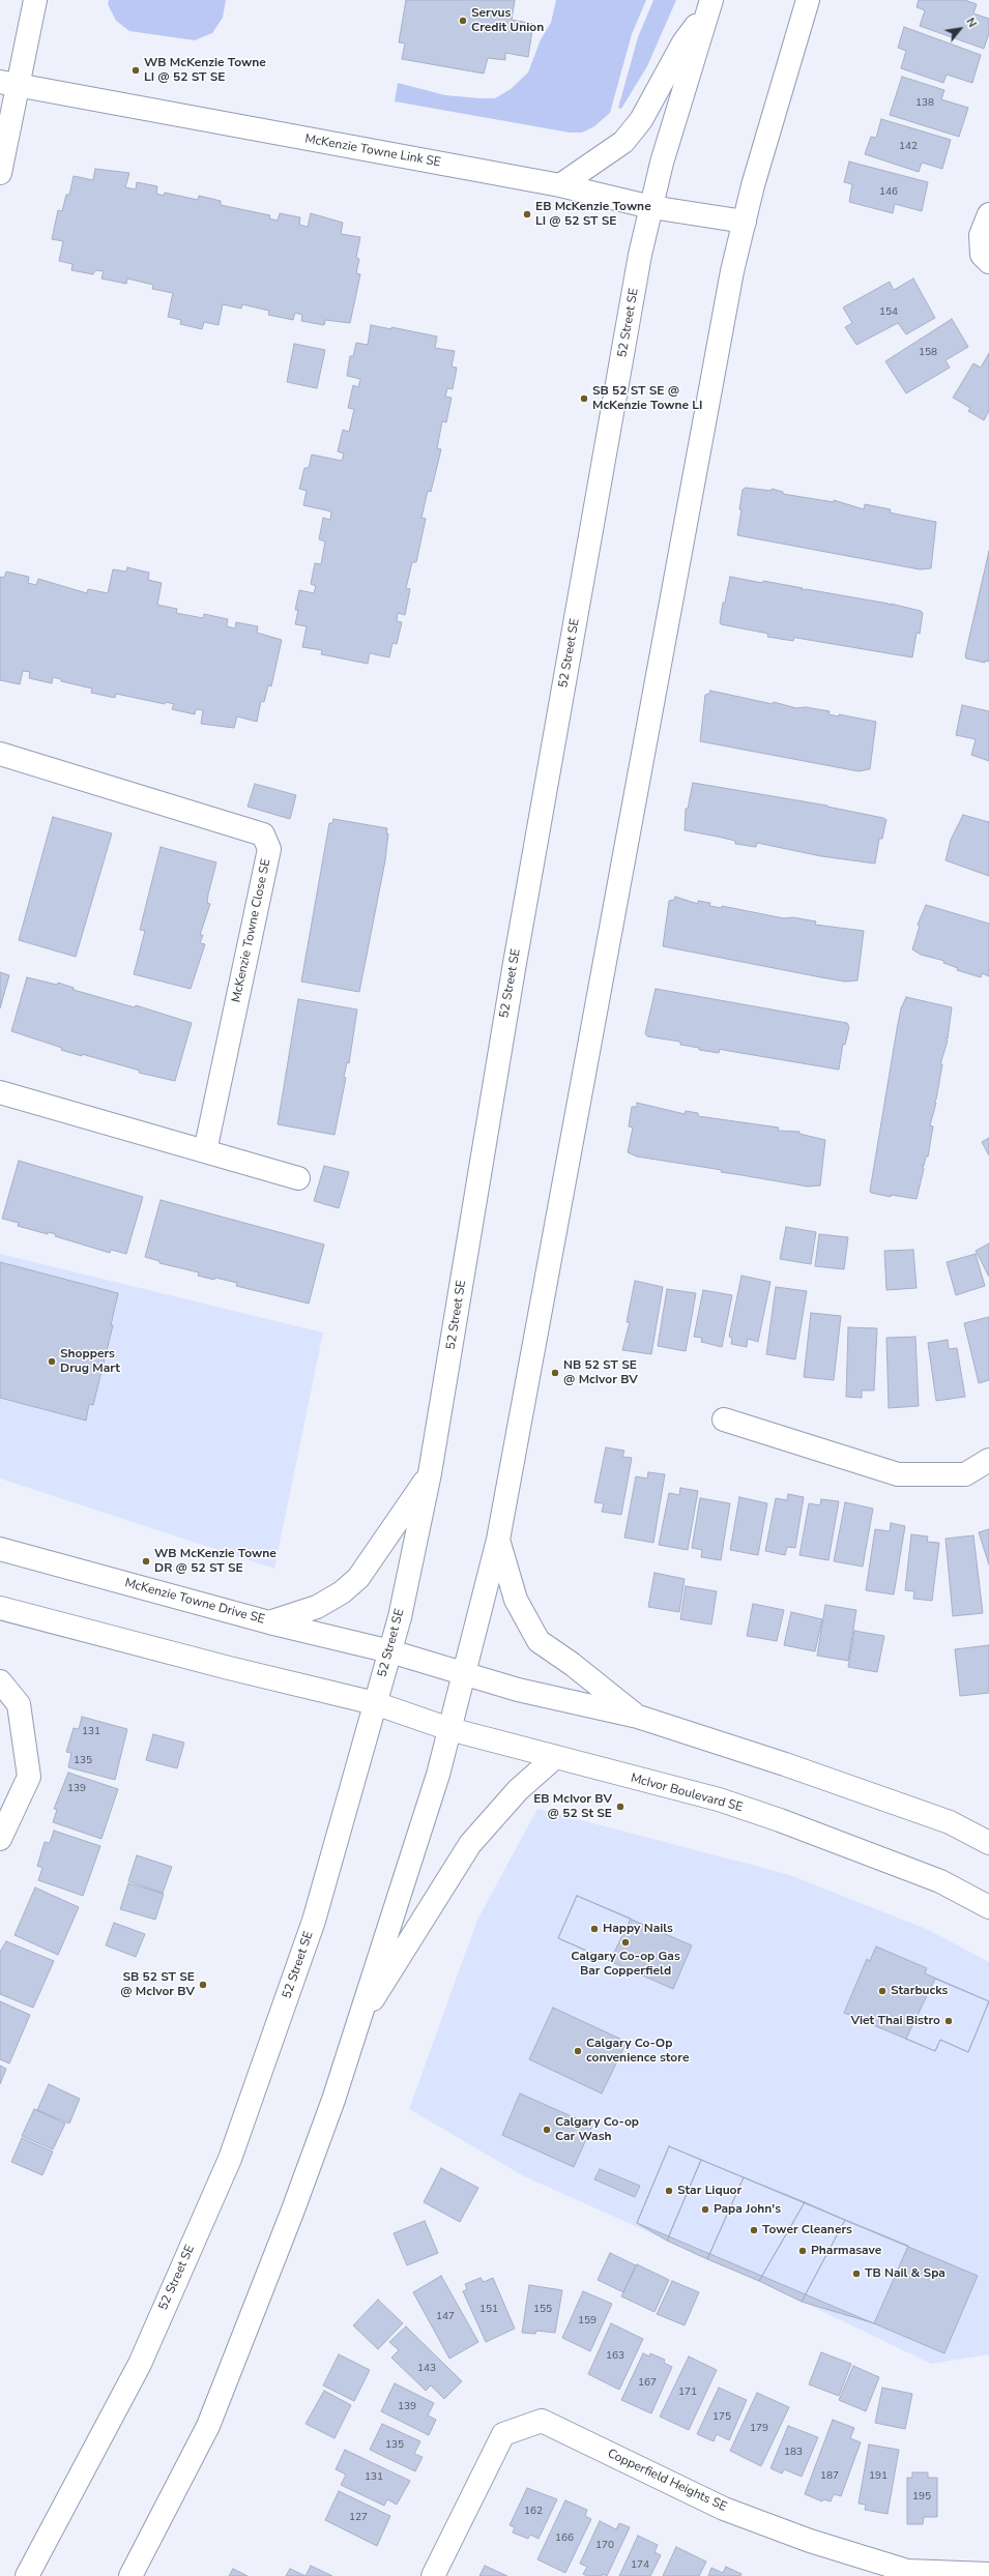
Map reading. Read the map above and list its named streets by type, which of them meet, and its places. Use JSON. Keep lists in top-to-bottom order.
{
  "streets": {
    "main road": [
      "McKenzie Towne Link SE",
      "52 Street SE",
      "McKenzie Towne Close SE",
      "McKenzie Towne Drive SE",
      "McIvor Boulevard SE",
      "Copperfield Heights SE"
    ]
  },
  "crossings": [
    ["McKenzie Towne Link SE", "52 Street SE"],
    ["52 Street SE", "McKenzie Towne Drive SE"],
    ["52 Street SE", "McIvor Boulevard SE"]
  ],
  "places": [
    "Servus Credit Union",
    "WB McKenzie Towne LI @ 52 ST SE",
    "EB McKenzie Towne LI @ 52 ST SE",
    "SB 52 ST SE @ McKenzie Towne LI",
    "Shoppers Drug Mart",
    "NB 52 ST SE @ McIvor BV",
    "WB McKenzie Towne DR @ 52 ST SE",
    "EB McIvor BV @ 52 St SE",
    "Happy Nails",
    "Calgary Co-op Gas Bar Copperfield",
    "SB 52 ST SE @ McIvor BV",
    "Starbucks",
    "Viet Thai Bistro",
    "Calgary Co-Op convenience store",
    "Calgary Co-op Car Wash",
    "Star Liquor",
    "Papa John's",
    "Tower Cleaners",
    "Pharmasave",
    "TB Nail & Spa"
  ],
  "house_numbers": [
    "138",
    "142",
    "146",
    "154",
    "158",
    "131",
    "135",
    "139",
    "151",
    "155",
    "147",
    "159",
    "163",
    "143",
    "167",
    "171",
    "139",
    "175",
    "179",
    "135",
    "183",
    "187",
    "191",
    "131",
    "195",
    "162",
    "127",
    "166",
    "170",
    "174"
  ],
  "north": "top right"
}
